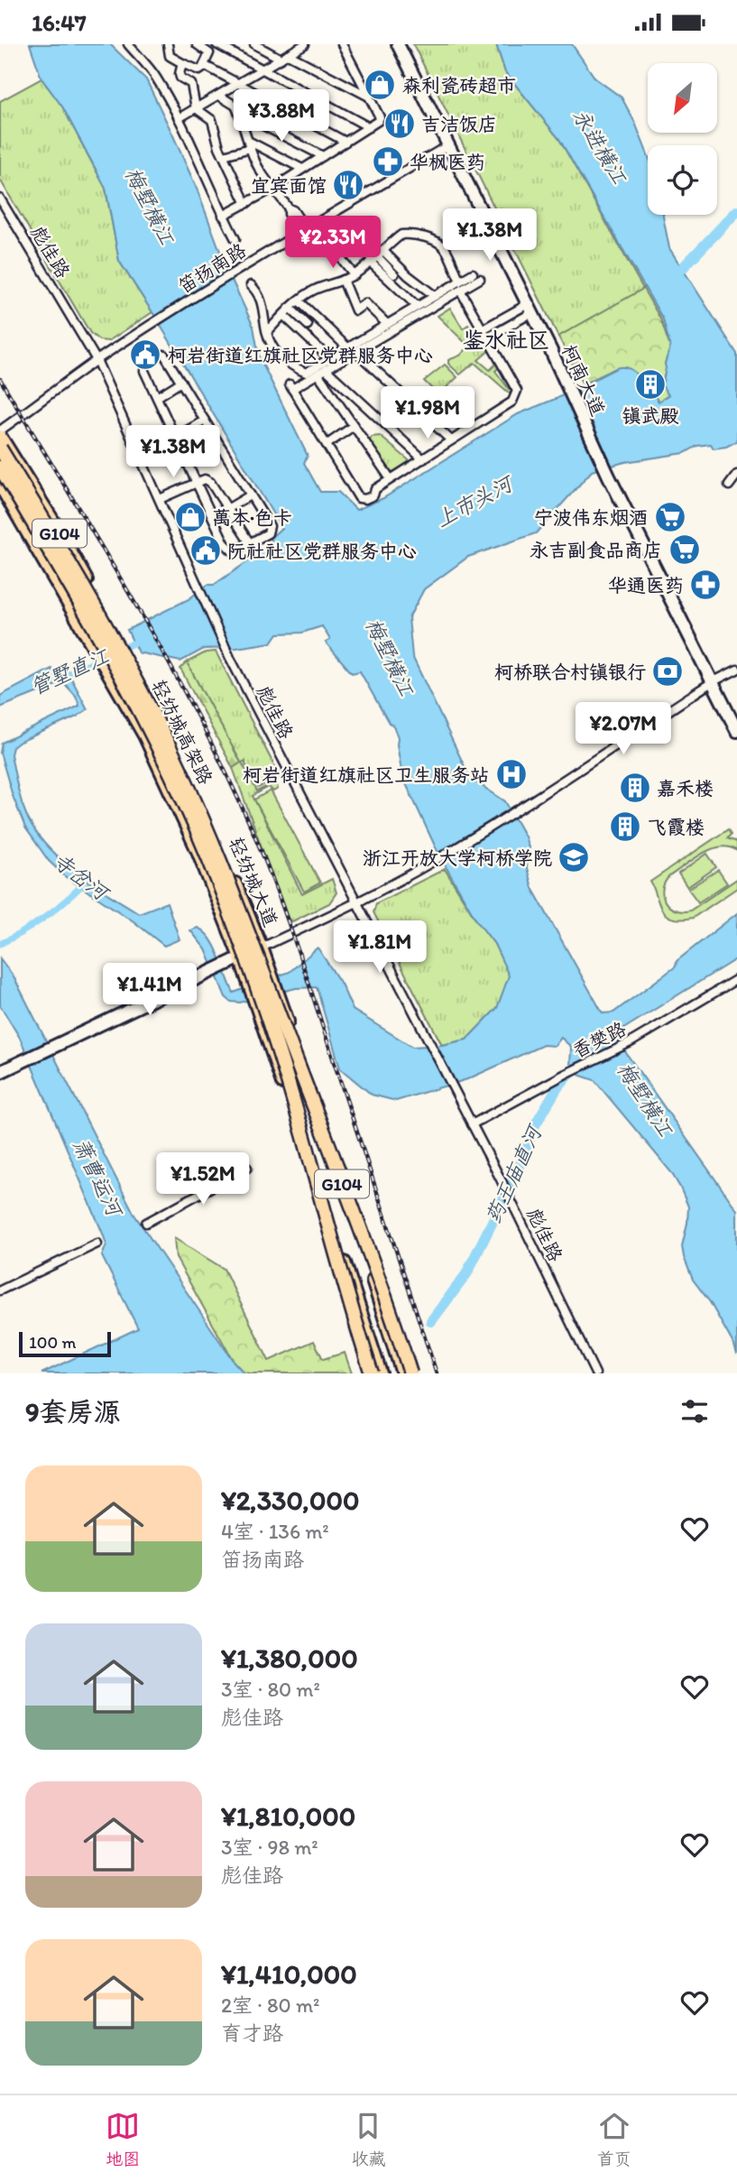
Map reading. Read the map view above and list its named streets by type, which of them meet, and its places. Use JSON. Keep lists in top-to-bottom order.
{
  "streets": {
    "highway": ["轻纺城高架路"],
    "main road": ["柯南大道", "G104", "轻纺城大道"],
    "street": ["彪佳路", "笛扬南路", "香樊路"]
  },
  "crossings": [
    ["彪佳路", "笛扬南路"],
    ["彪佳路", "香樊路"],
    ["笛扬南路", "柯南大道"]
  ],
  "districts": ["鉴水社区"],
  "water": [
    "永进横江",
    "梅墅横江",
    "上市头河",
    "管墅直江",
    "寺岔河",
    "药王庙直河",
    "萧曹运河"
  ],
  "places": {
    "shop": ["森利瓷砖超市", "萬本·色卡"],
    "restaurant": ["吉洁饭店", "宜宾面馆"],
    "pharmacy": ["华枫医药", "华通医药"],
    "public building": ["柯岩街道红旗社区党群服务中心", "阮社社区党群服务中心"],
    "building": ["镇武殿", "嘉禾楼", "飞霞楼"],
    "supermarket": ["宁波伟东烟酒", "永吉副食品商店"],
    "bank": ["柯桥联合村镇银行"],
    "hospital": ["柯岩街道红旗社区卫生服务站"],
    "school or university": ["浙江开放大学柯桥学院"]
  },
  "scale_bar": "100 m",
  "north": "bottom left",
  "page": {
    "status": "16:47",
    "price": [
      "¥3.88M",
      "¥1.38M",
      "¥2.33M",
      "¥1.98M",
      "¥1.38M",
      "¥2.07M",
      "¥1.81M",
      "¥1.41M",
      "¥1.52M"
    ],
    "scale": "100 m",
    "heading": "9套房源",
    "list": [
      {
        "name": "¥2,330,000",
        "note": "4室 · 136 m² · 笛扬南路"
      },
      {
        "name": "¥1,380,000",
        "note": "3室 · 80 m² · 彪佳路"
      },
      {
        "name": "¥1,810,000",
        "note": "3室 · 98 m² · 彪佳路"
      },
      {
        "name": "¥1,410,000",
        "note": "2室 · 80 m² · 育才路"
      }
    ],
    "tabs": ["地图", "收藏", "首页"]
  }
}
